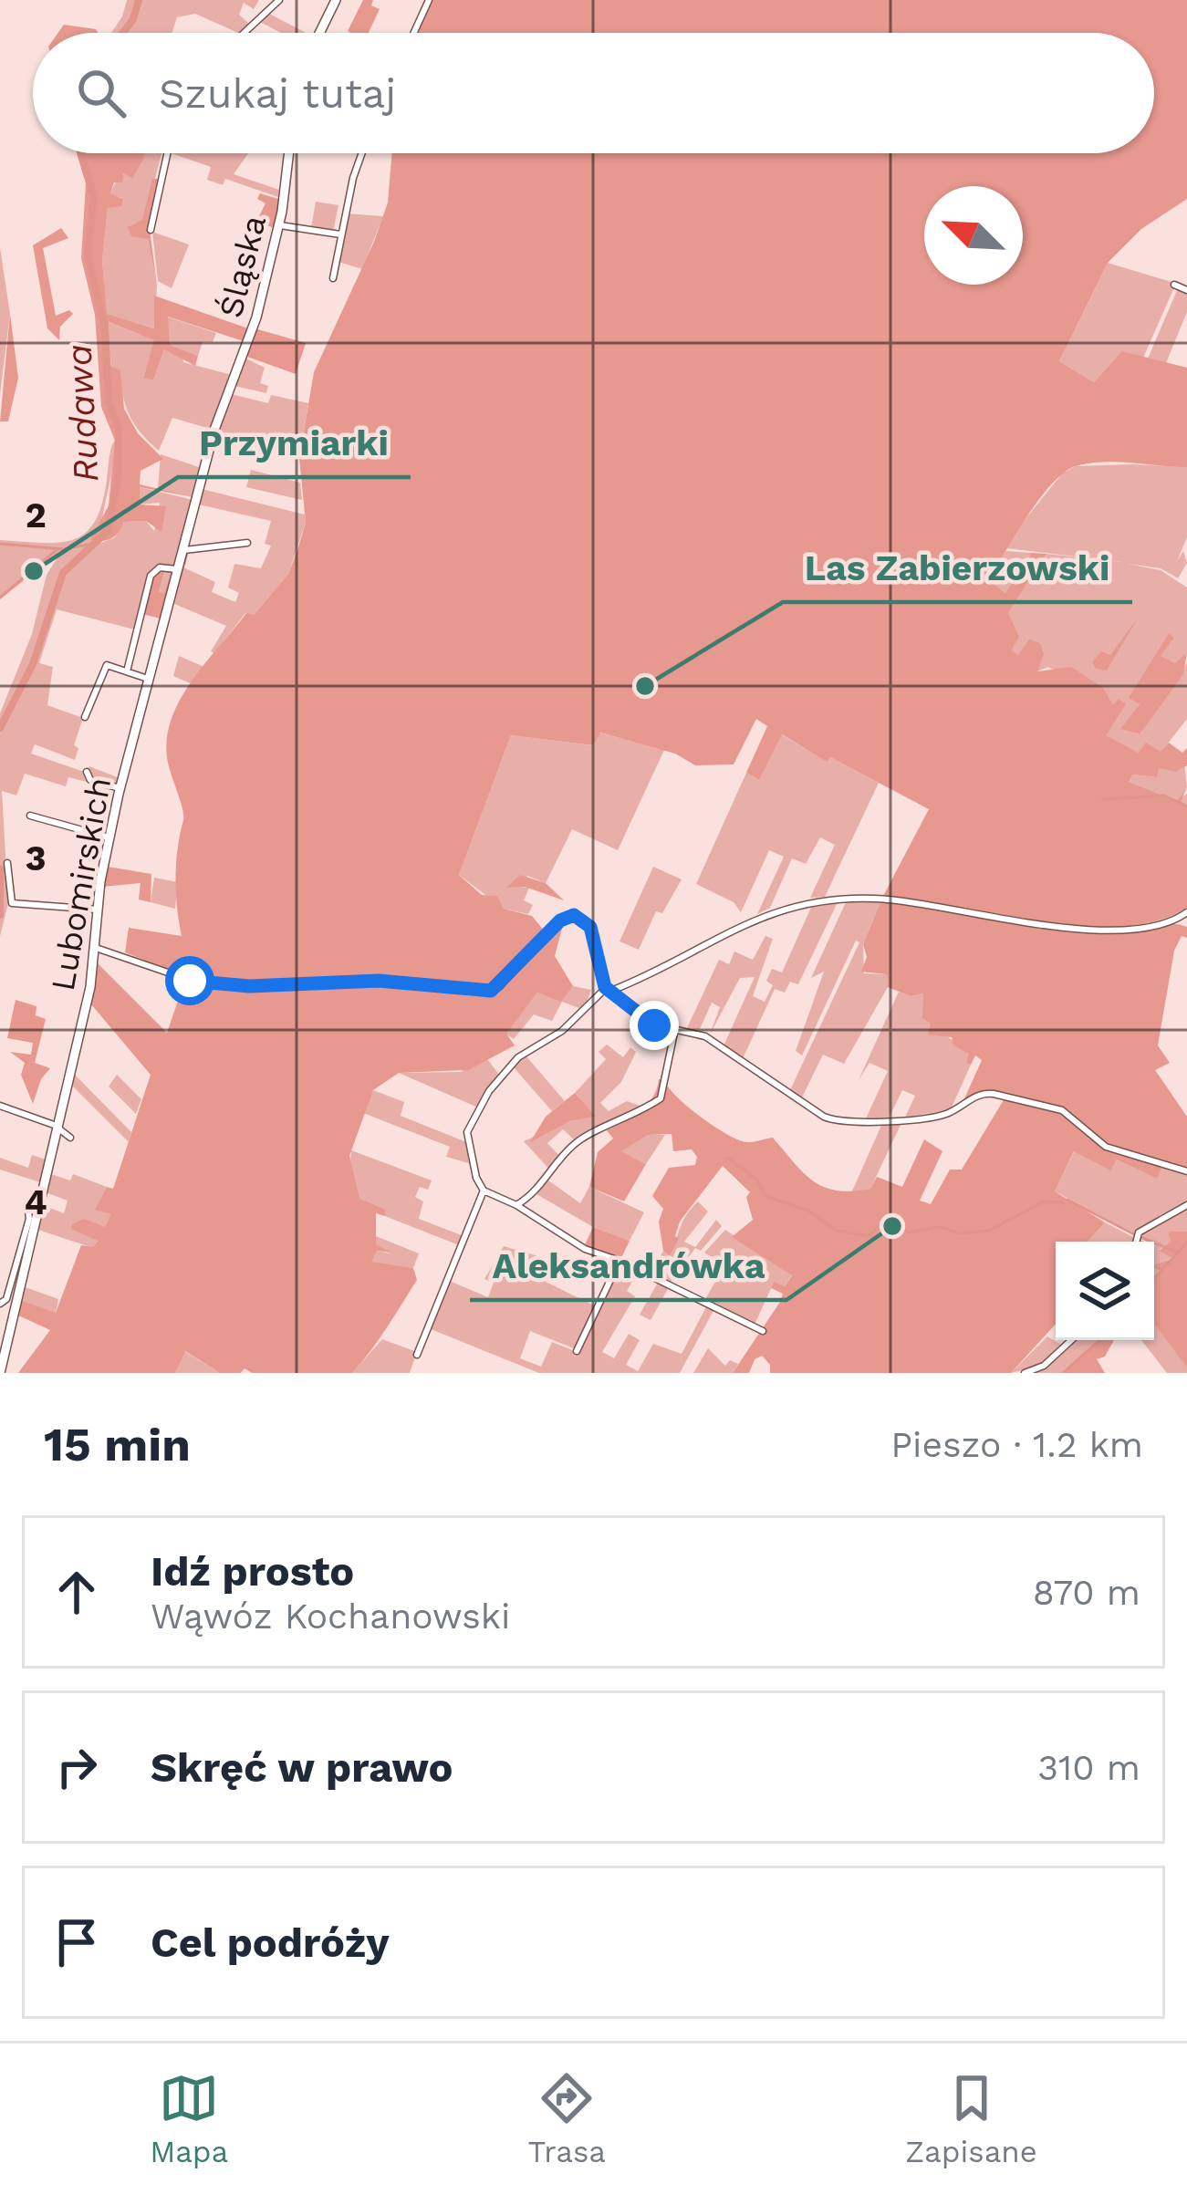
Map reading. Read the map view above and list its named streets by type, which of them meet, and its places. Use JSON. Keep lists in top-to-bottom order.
{
  "streets": {
    "main road": ["Śląska", "Lubomirskich"]
  },
  "crossings": [
    ["Śląska", "Lubomirskich"]
  ],
  "water": ["Rudawa"],
  "places": ["Przymiarki", "Las Zabierzowski", "Aleksandrówka"],
  "north": "top left",
  "page": {
    "search": "Szukaj tutaj",
    "heading": ["15 min", "Pieszo · 1.2 km"],
    "list": [
      ["Idź prosto", "Wąwóz Kochanowski", "870 m"],
      ["Skręć w prawo", "310 m"],
      "Cel podróży"
    ],
    "nav": ["Mapa", "Trasa", "Zapisane"]
  },
  "grid": {
    "rows": ["2", "3", "4"]
  }
}
